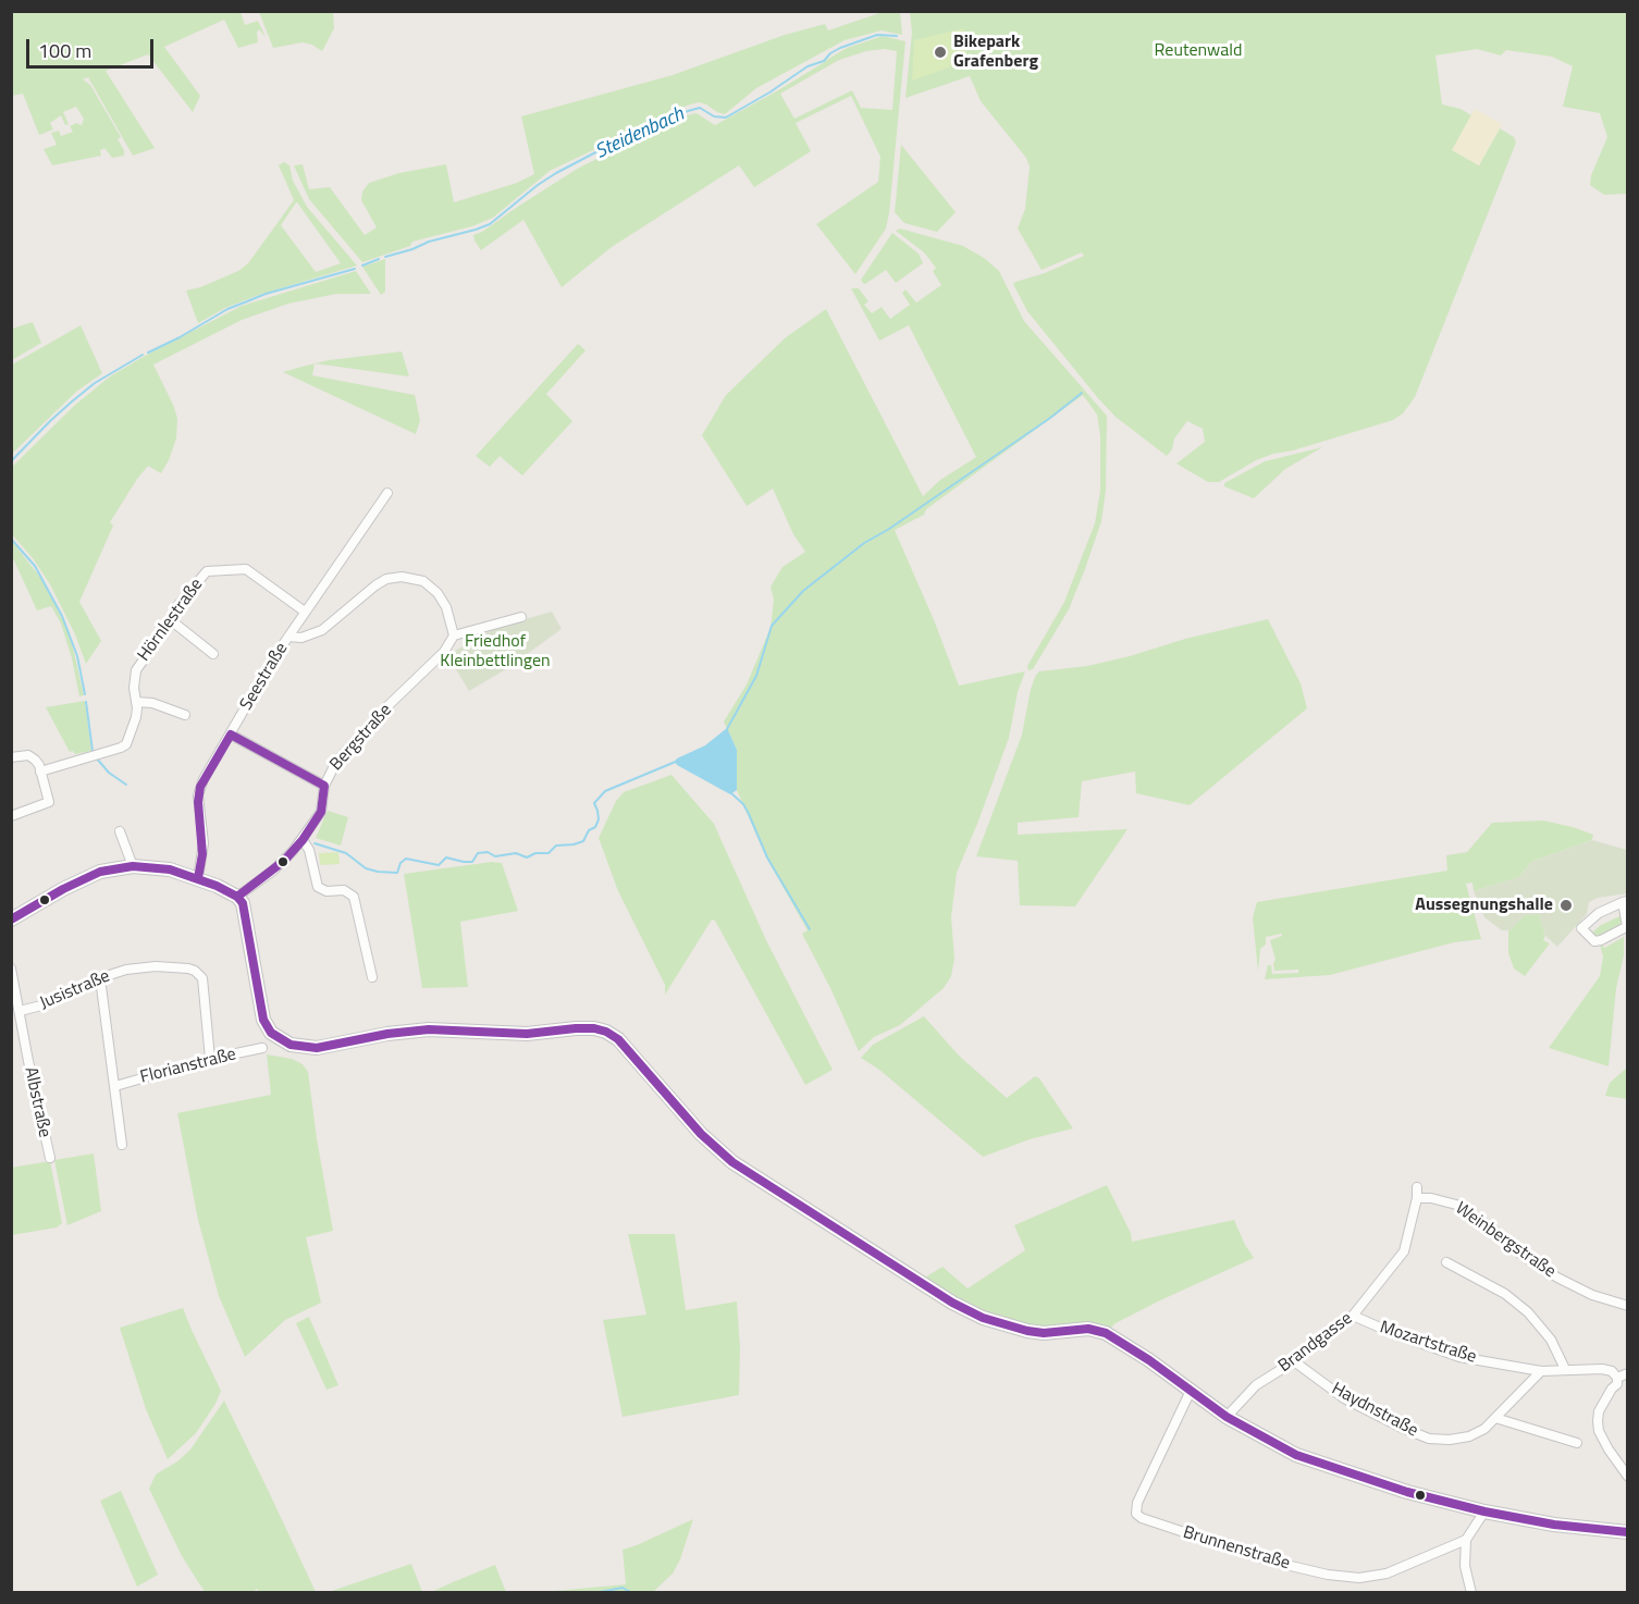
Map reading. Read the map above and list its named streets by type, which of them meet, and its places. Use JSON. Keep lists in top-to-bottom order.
{
  "streets": {
    "street": [
      "Hörnlestraße",
      "Seestraße",
      "Bergstraße",
      "Jusistraße",
      "Florianstraße",
      "Albstraße",
      "Weinbergstraße",
      "Brandgasse",
      "Mozartstraße",
      "Haydnstraße",
      "Brunnenstraße"
    ]
  },
  "crossings": [
    ["Hörnlestraße", "Seestraße"],
    ["Jusistraße", "Florianstraße"],
    ["Jusistraße", "Albstraße"],
    ["Weinbergstraße", "Brandgasse"],
    ["Brandgasse", "Mozartstraße"],
    ["Brandgasse", "Haydnstraße"],
    ["Mozartstraße", "Haydnstraße"]
  ],
  "water": ["Steidenbach"],
  "parks": ["Reutenwald", "Friedhof Kleinbettlingen"],
  "places": ["Bikepark Grafenberg", "Aussegnungshalle"],
  "scale_bar": "100 m"
}
